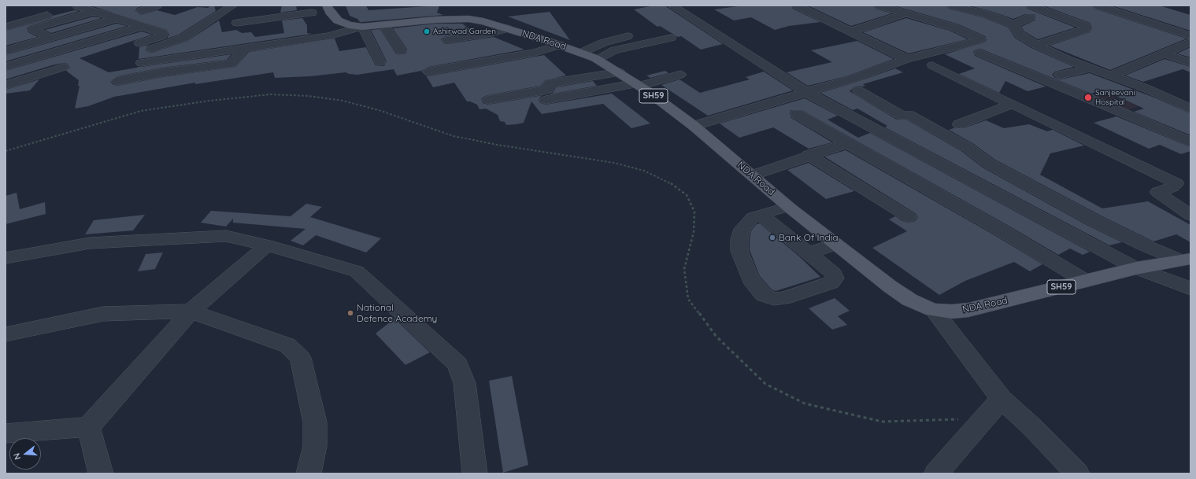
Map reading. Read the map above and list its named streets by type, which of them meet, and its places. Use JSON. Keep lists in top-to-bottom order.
{
  "streets": {
    "main road": ["NDA Road", "SH59"]
  },
  "places": [
    "Ashirwad Garden",
    "Sanjeevani Hospital",
    "Bank Of India",
    "National Defence Academy"
  ],
  "north": "left"
}
